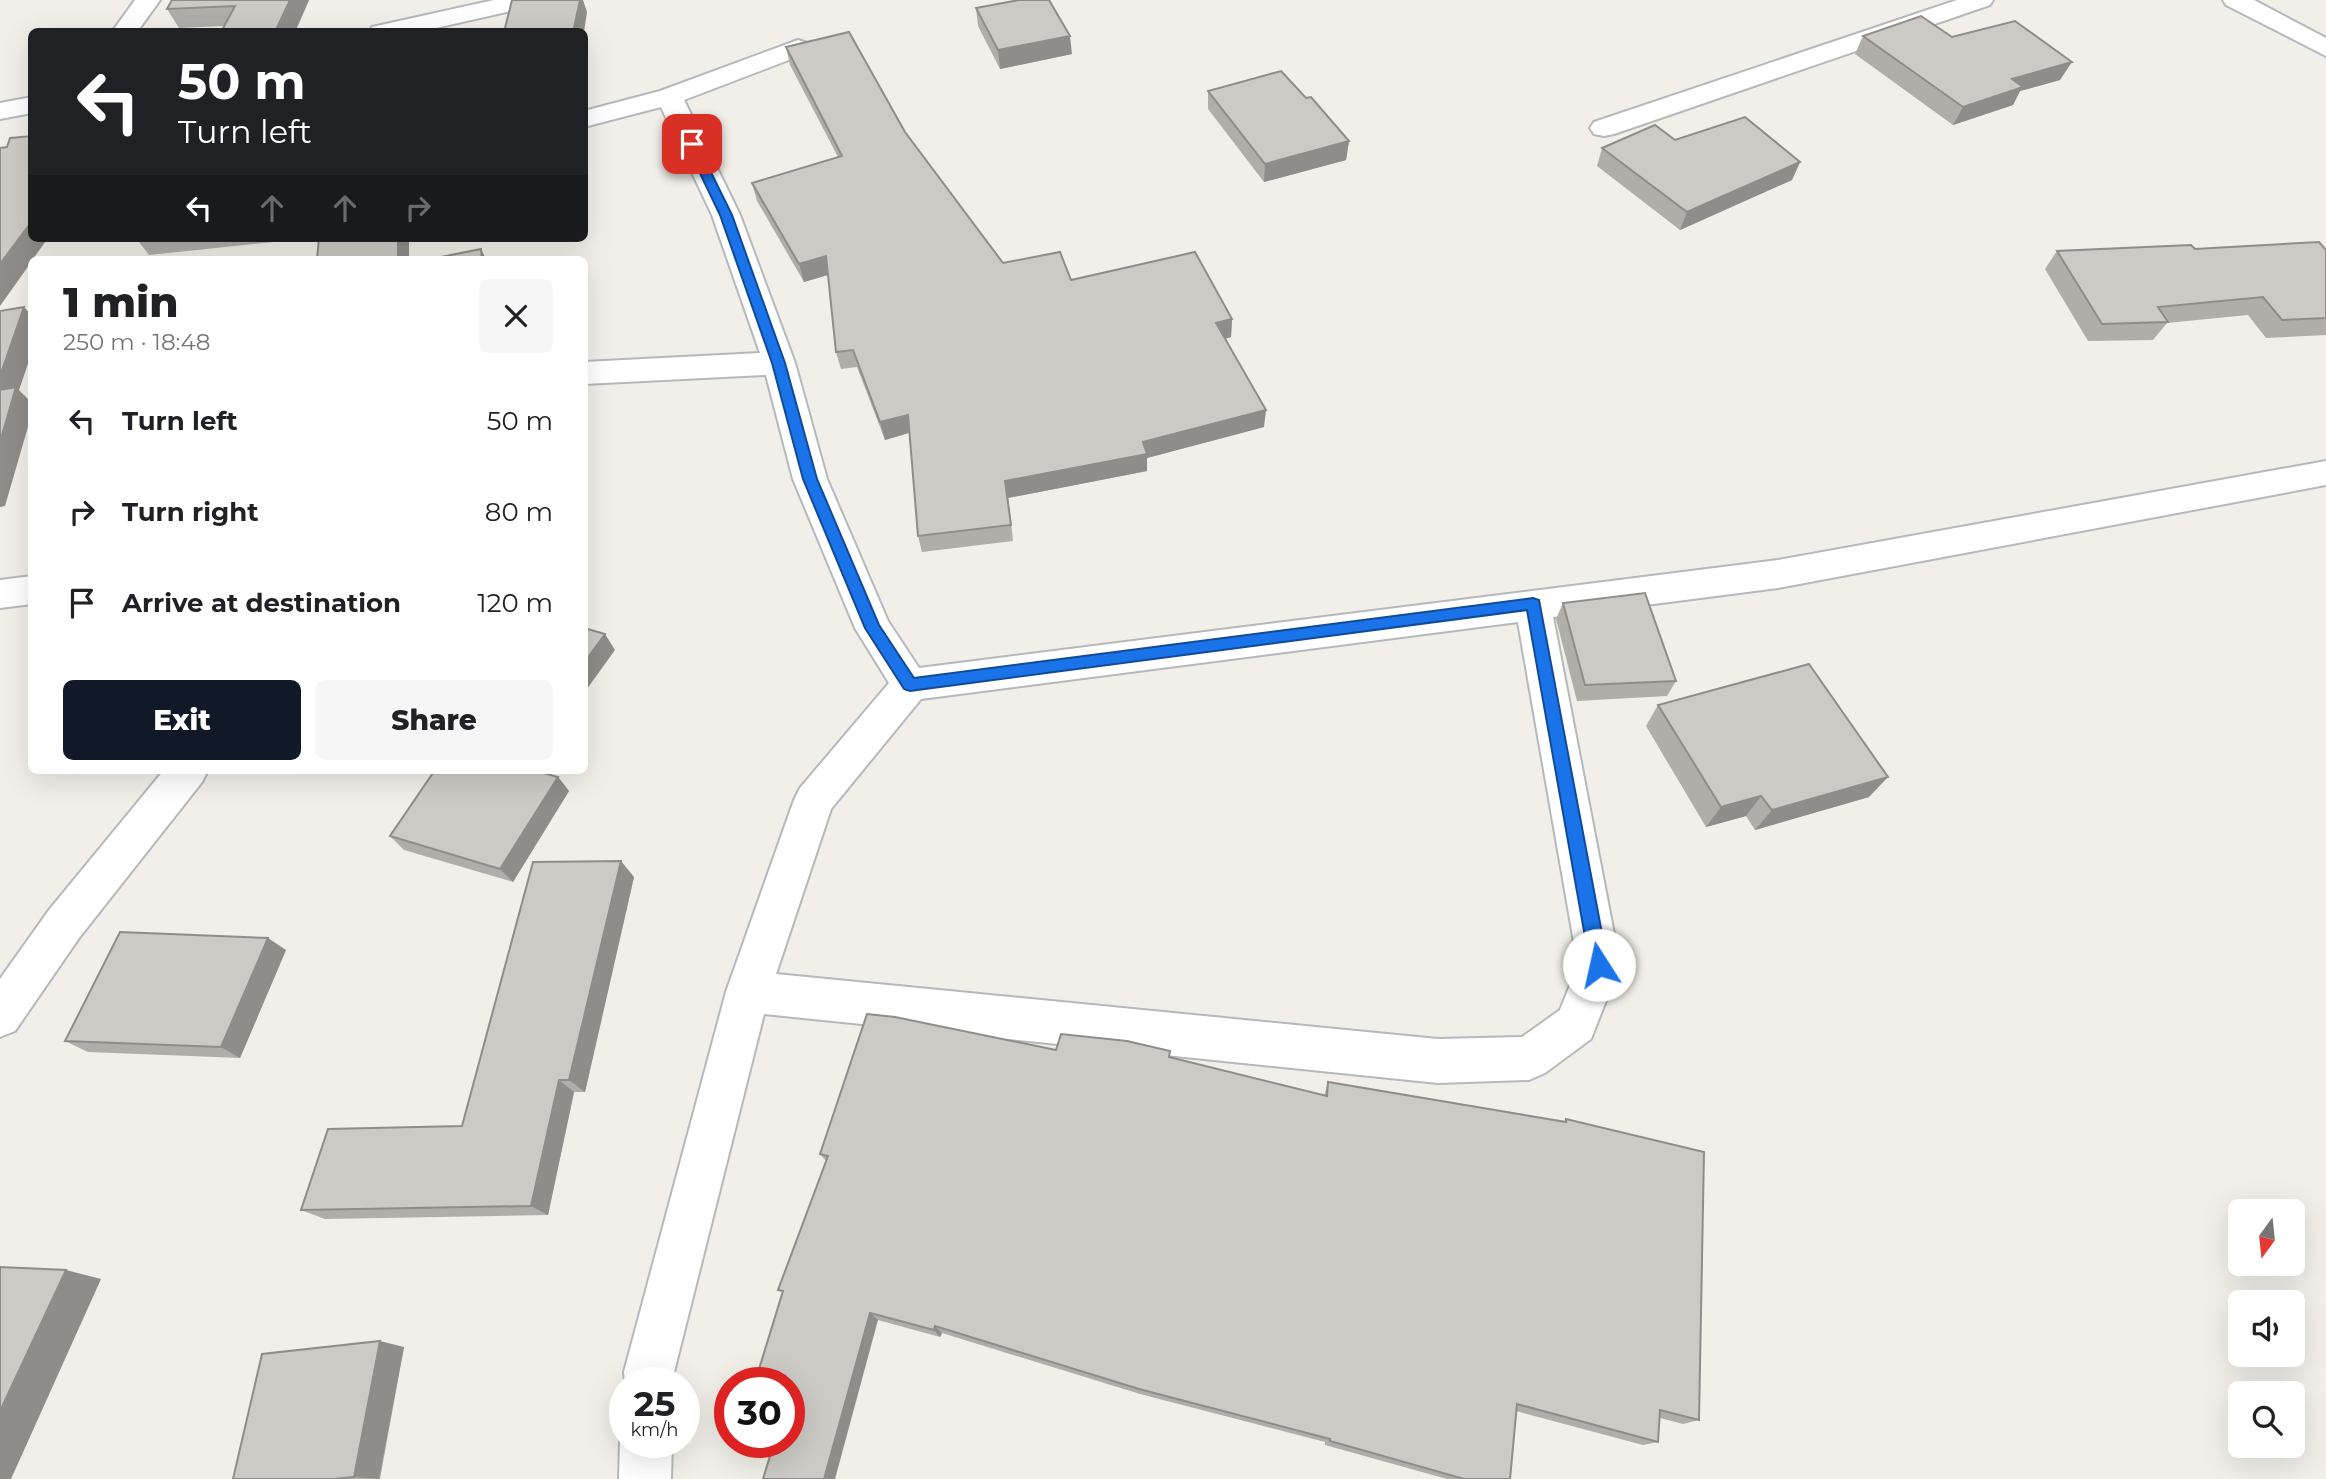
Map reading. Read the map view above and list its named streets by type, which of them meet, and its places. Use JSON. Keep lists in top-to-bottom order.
{
  "north": "bottom",
  "page": {
    "turn": ["50 m", "Turn left"],
    "heading": ["1 min", "250 m · 18:48"],
    "list": [
      {
        "name": "Turn left",
        "value": "50 m"
      },
      {
        "name": "Turn right",
        "value": "80 m"
      },
      {
        "name": "Arrive at destination",
        "value": "120 m"
      }
    ],
    "buttons": ["Exit", "Share"],
    "speed": "25 km/h",
    "limit": "30"
  }
}
